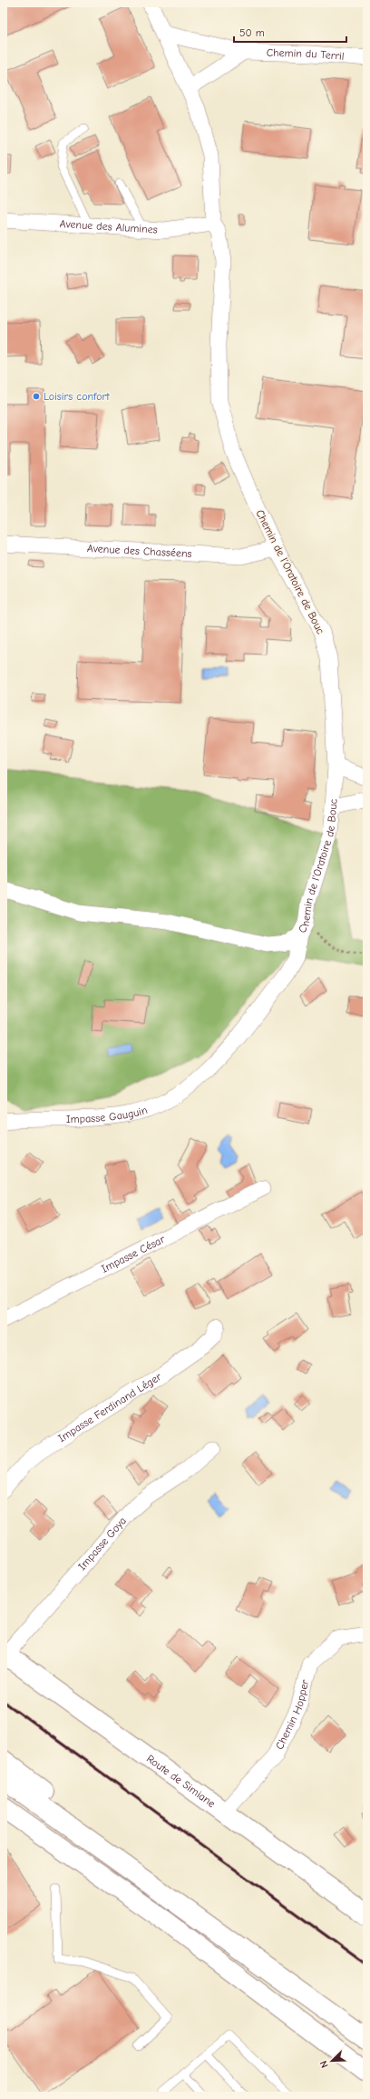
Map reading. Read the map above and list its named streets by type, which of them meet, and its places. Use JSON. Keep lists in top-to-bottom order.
{
  "streets": {
    "main road": ["Route de Simiane"],
    "street": [
      "Chemin du Terril",
      "Avenue des Alumines",
      "Avenue des Chasséens",
      "Chemin de l'Oratoire de Bouc",
      "Impasse Gauguin",
      "Impasse César",
      "Impasse Ferdinand Léger",
      "Impasse Goya",
      "Chemin Hopper"
    ]
  },
  "crossings": [
    ["Chemin du Terril", "Chemin de l'Oratoire de Bouc"],
    ["Avenue des Alumines", "Chemin de l'Oratoire de Bouc"],
    ["Avenue des Chasséens", "Chemin de l'Oratoire de Bouc"],
    ["Chemin de l'Oratoire de Bouc", "Impasse Gauguin"],
    ["Impasse Goya", "Route de Simiane"],
    ["Chemin Hopper", "Route de Simiane"]
  ],
  "places": ["Loisirs confort"],
  "scale_bar": "50 m",
  "north": "bottom left"
}
